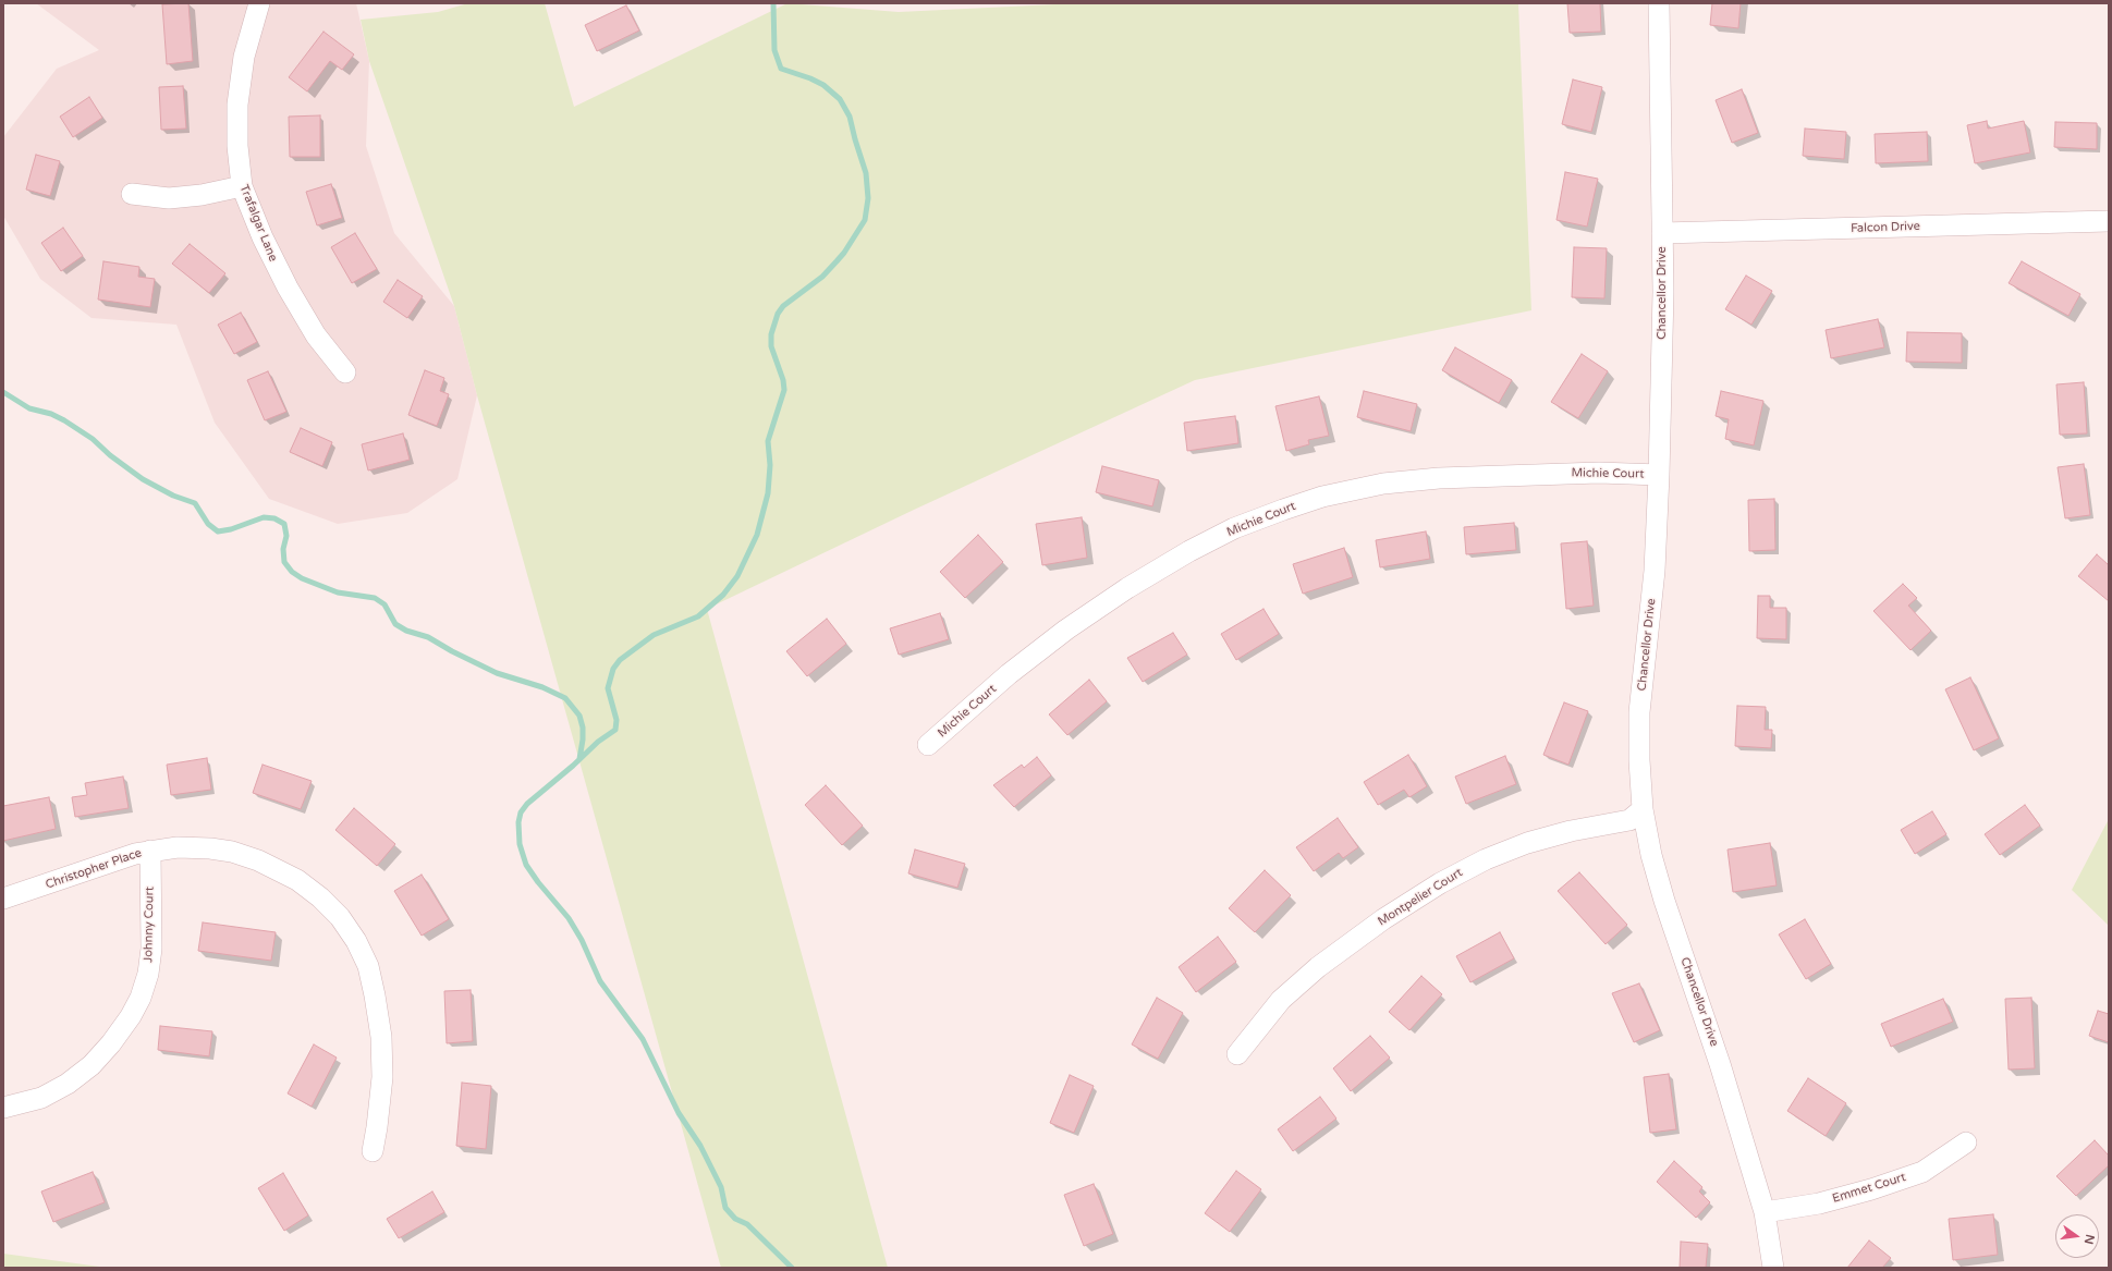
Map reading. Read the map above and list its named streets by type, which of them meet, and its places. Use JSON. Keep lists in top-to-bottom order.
{
  "streets": {
    "street": [
      "Trafalgar Lane",
      "Falcon Drive",
      "Chancellor Drive",
      "Michie Court",
      "Christopher Place",
      "Montpelier Court",
      "Johnny Court",
      "Emmet Court"
    ]
  },
  "crossings": [
    ["Falcon Drive", "Chancellor Drive"],
    ["Chancellor Drive", "Michie Court"],
    ["Chancellor Drive", "Montpelier Court"],
    ["Chancellor Drive", "Emmet Court"],
    ["Christopher Place", "Johnny Court"]
  ],
  "north": "right"
}
